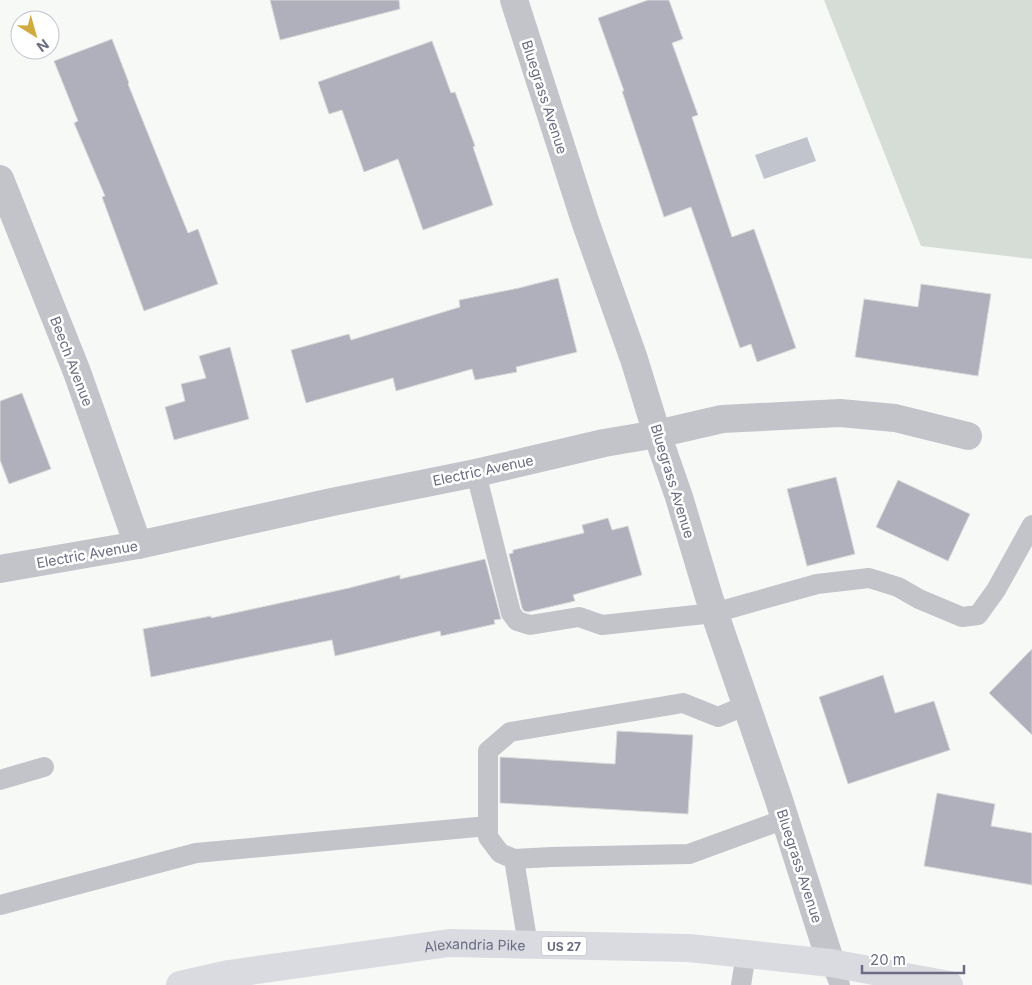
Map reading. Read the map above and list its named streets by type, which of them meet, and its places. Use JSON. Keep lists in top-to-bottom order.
{
  "streets": {
    "main road": ["US 27", "Alexandria Pike"],
    "street": ["Bluegrass Avenue", "Beech Avenue", "Electric Avenue"]
  },
  "crossings": [
    ["Bluegrass Avenue", "Electric Avenue"],
    ["Bluegrass Avenue", "Alexandria Pike"],
    ["Beech Avenue", "Electric Avenue"]
  ],
  "scale_bar": "20 m",
  "north": "bottom right"
}
